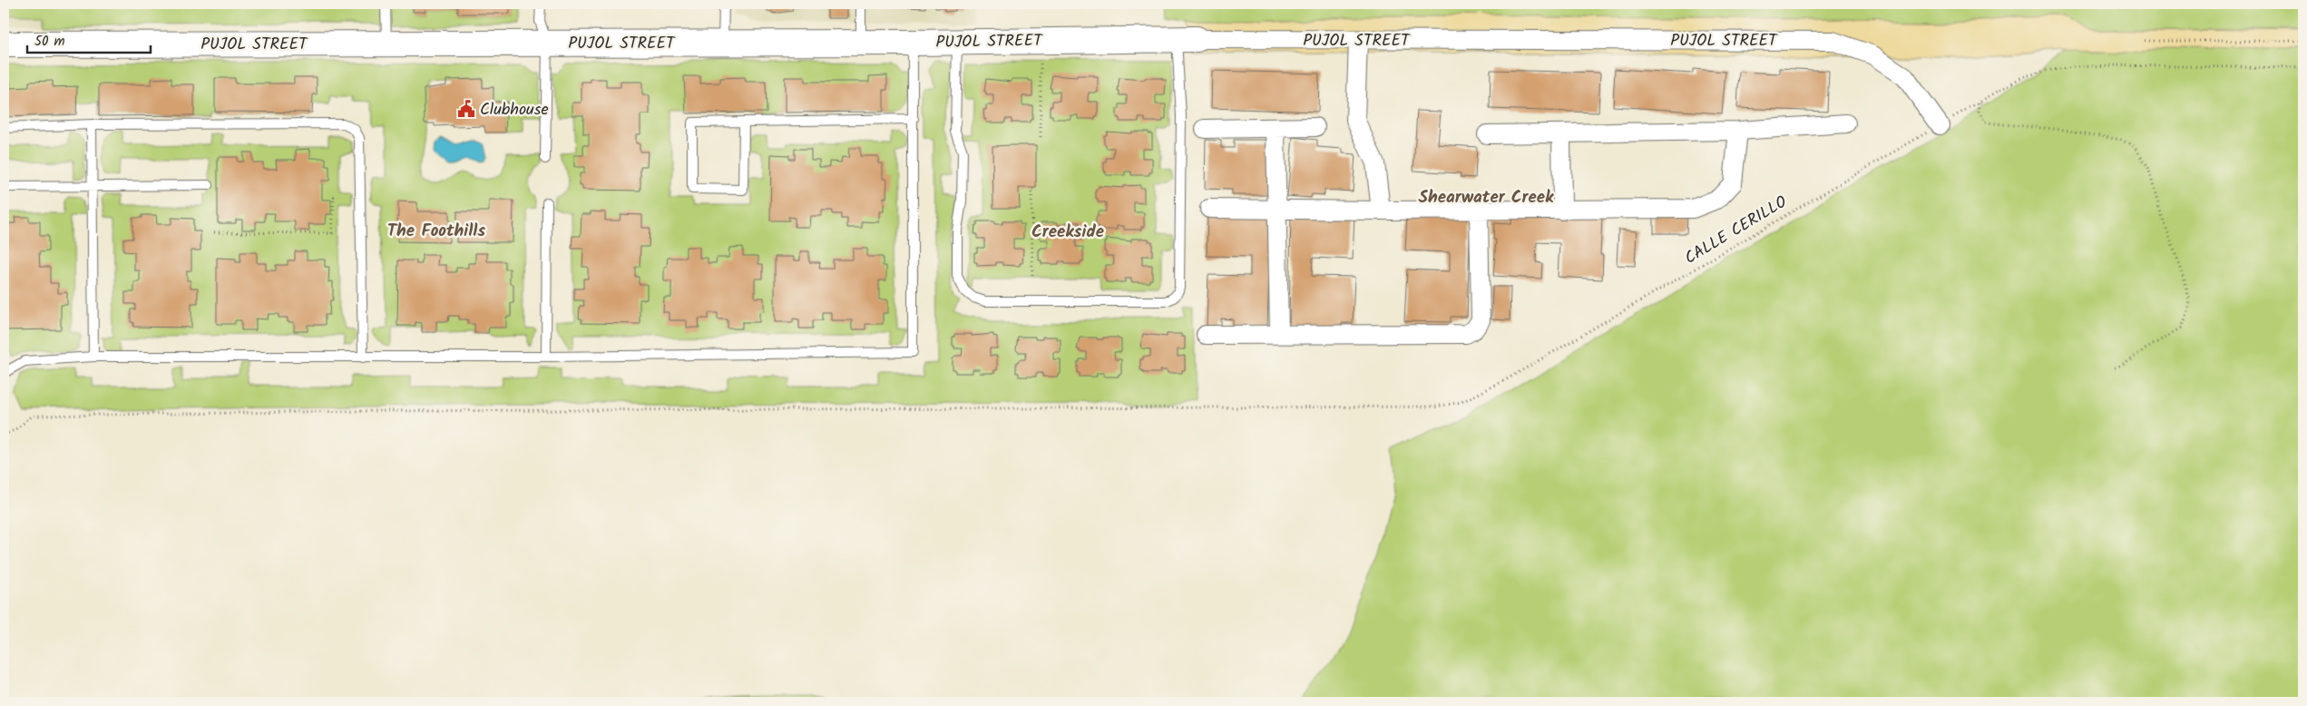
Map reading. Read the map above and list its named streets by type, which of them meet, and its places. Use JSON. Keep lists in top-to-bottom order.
{
  "streets": {
    "street": ["PUJOL STREET"],
    "path": ["CALLE CERILLO"]
  },
  "crossings": [
    ["PUJOL STREET", "CALLE CERILLO"]
  ],
  "districts": ["Shearwater Creek", "The Foothills", "Creekside"],
  "places": {
    "public building": ["Clubhouse"]
  },
  "scale_bar": "50 m"
}
